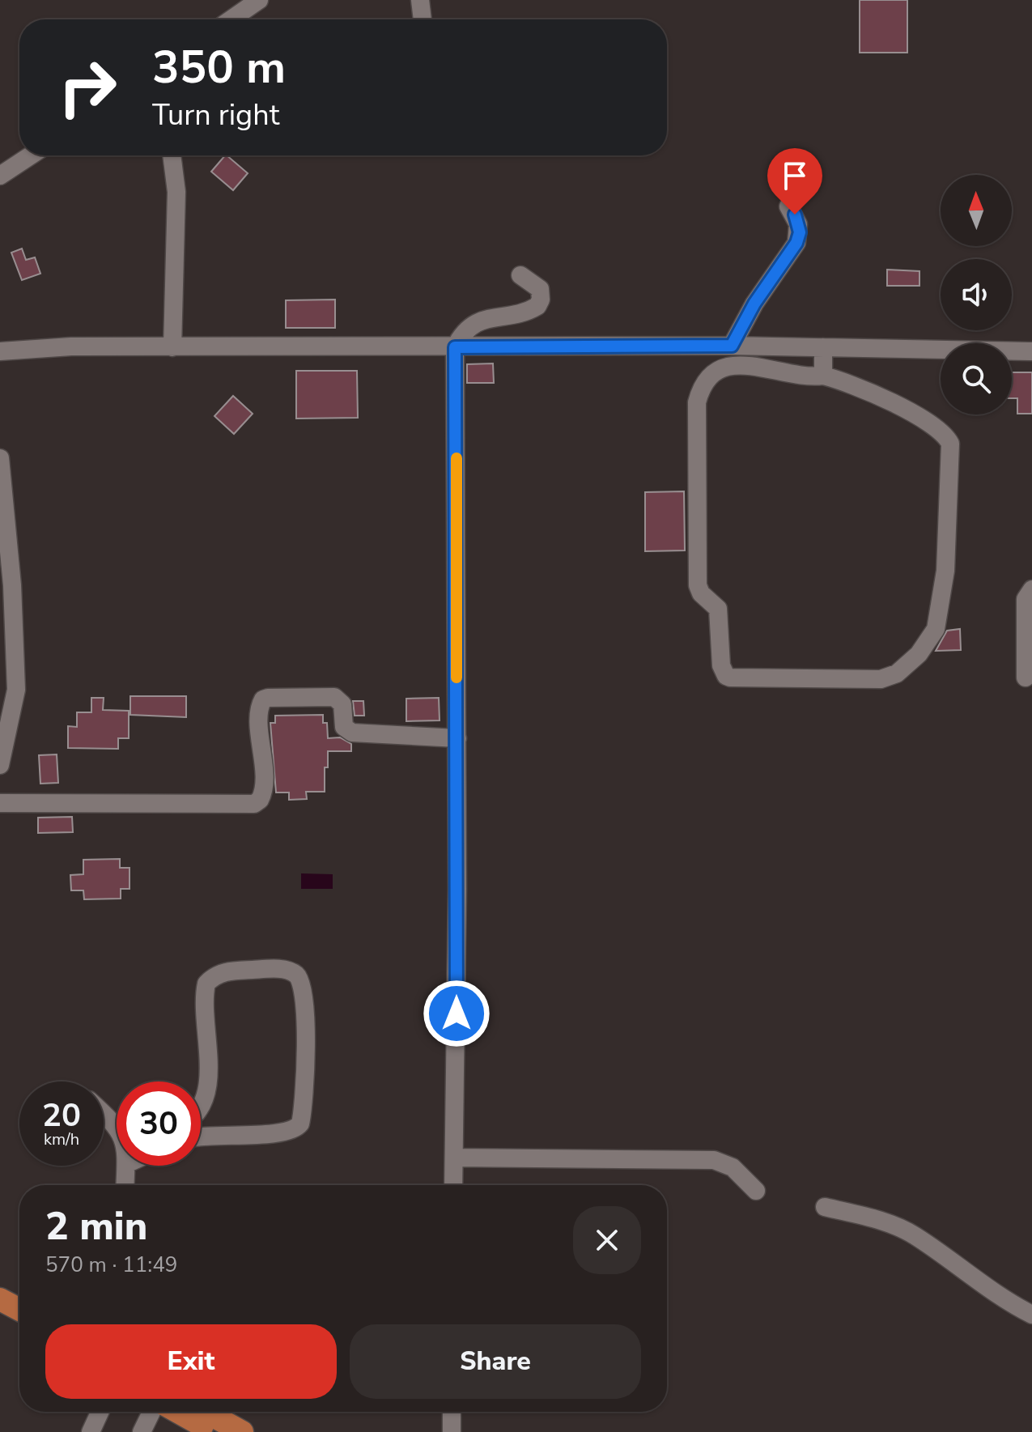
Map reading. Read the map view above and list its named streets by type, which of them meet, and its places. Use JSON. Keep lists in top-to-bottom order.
{
  "north": "top",
  "page": {
    "turn": ["350 m", "Turn right"],
    "speed": "20 km/h",
    "limit": "30",
    "heading": ["2 min", "570 m · 11:49"],
    "buttons": ["Exit", "Share"]
  }
}
